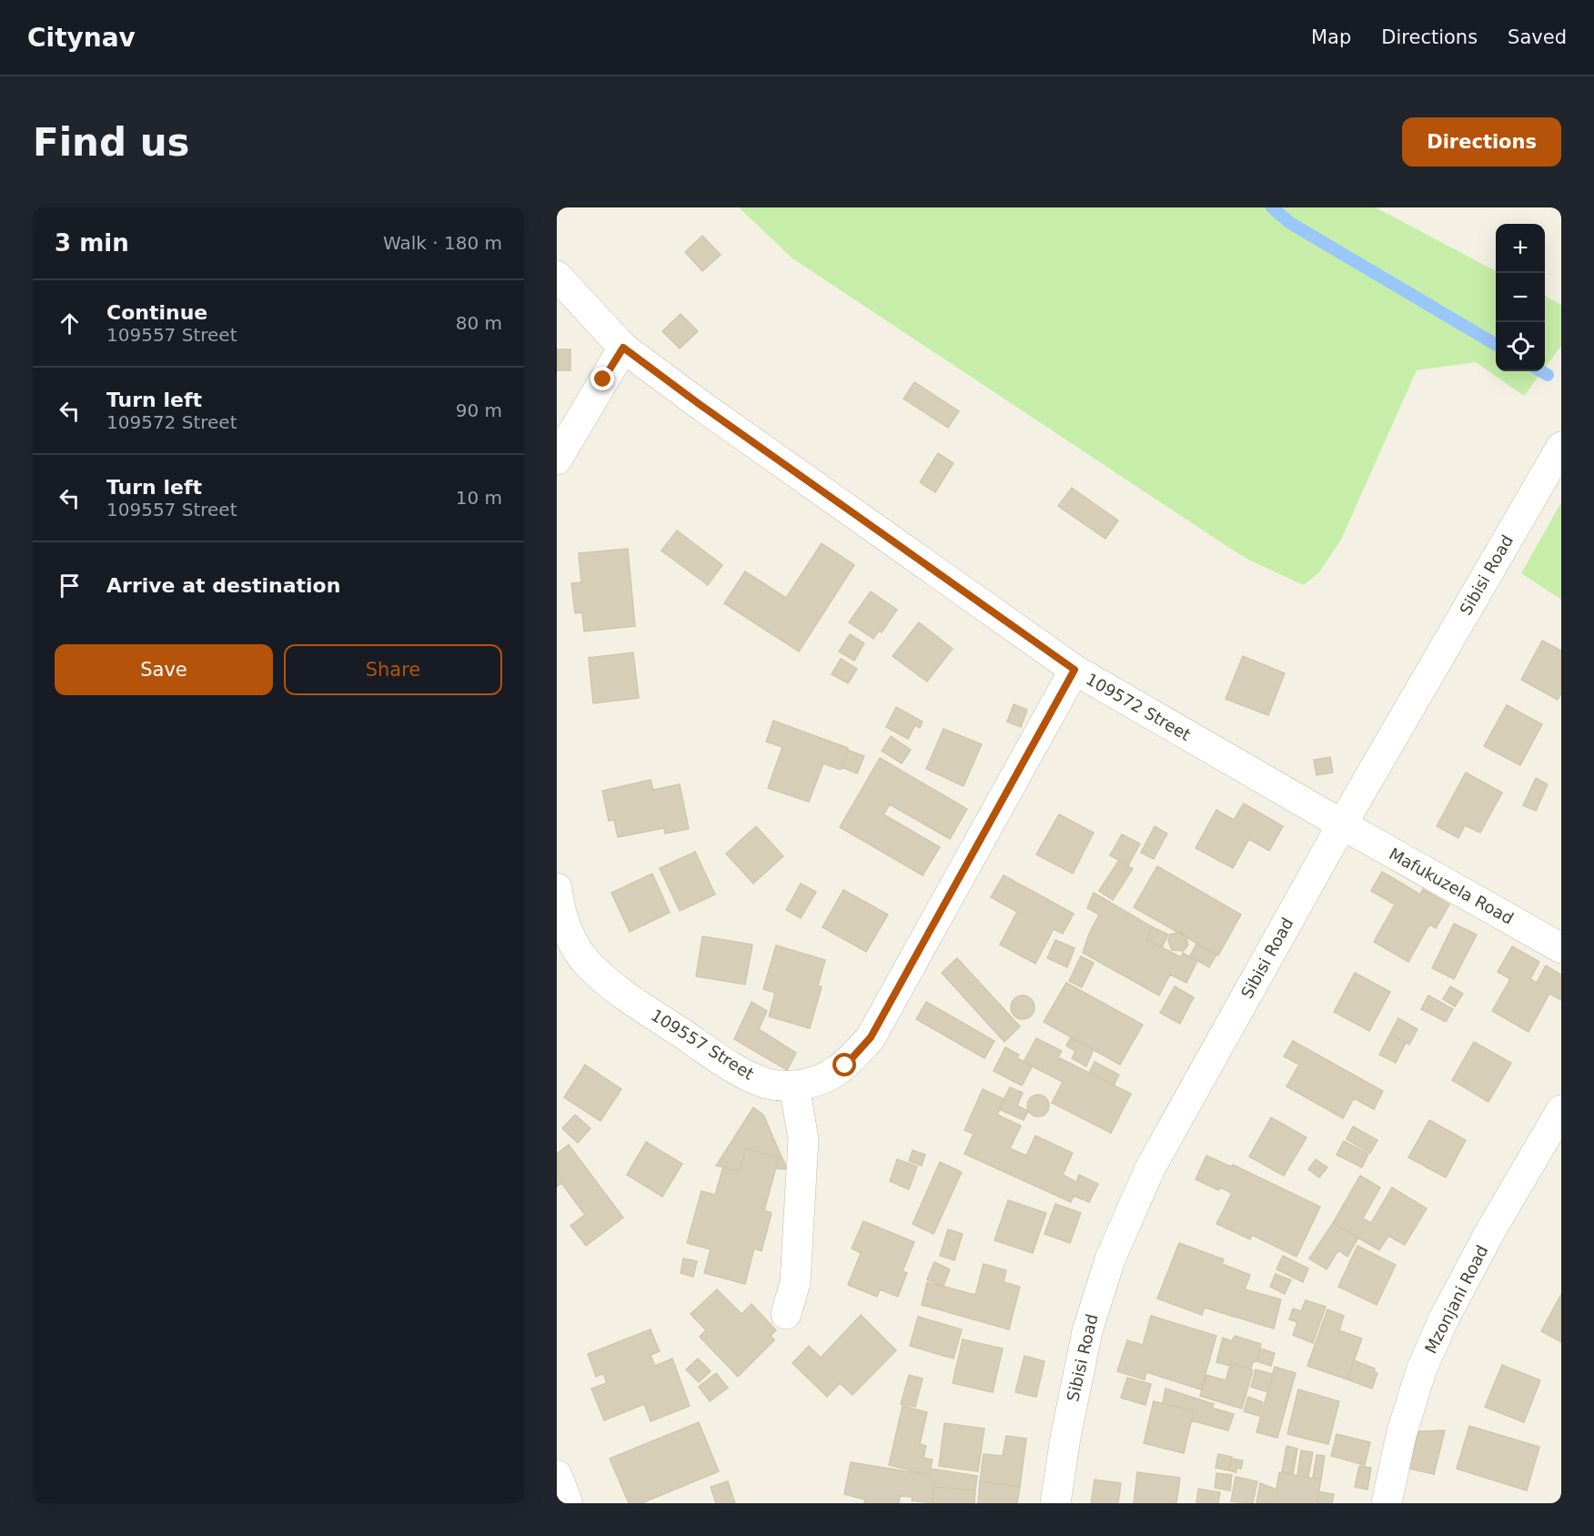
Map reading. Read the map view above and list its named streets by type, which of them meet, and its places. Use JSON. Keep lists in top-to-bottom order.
{
  "streets": {
    "street": [
      "Sibisi Road",
      "109572 Street",
      "Mafukuzela Road",
      "109557 Street",
      "Mzonjani Road"
    ]
  },
  "crossings": [
    ["Sibisi Road", "109572 Street"],
    ["Sibisi Road", "Mafukuzela Road"],
    ["109572 Street", "Mafukuzela Road"],
    ["109572 Street", "109557 Street"]
  ],
  "page": {
    "header": "Citynav",
    "nav": ["Map", "Directions", "Saved"],
    "buttons": [
      "Directions",
      ["Save", "Share"]
    ],
    "title": "Find us",
    "heading": ["3 min", "Walk · 180 m"],
    "map_buttons": ["+", "−"],
    "list": [
      ["Continue", "109557 Street", "80 m"],
      ["Turn left", "109572 Street", "90 m"],
      ["Turn left", "109557 Street", "10 m"],
      "Arrive at destination"
    ]
  }
}
